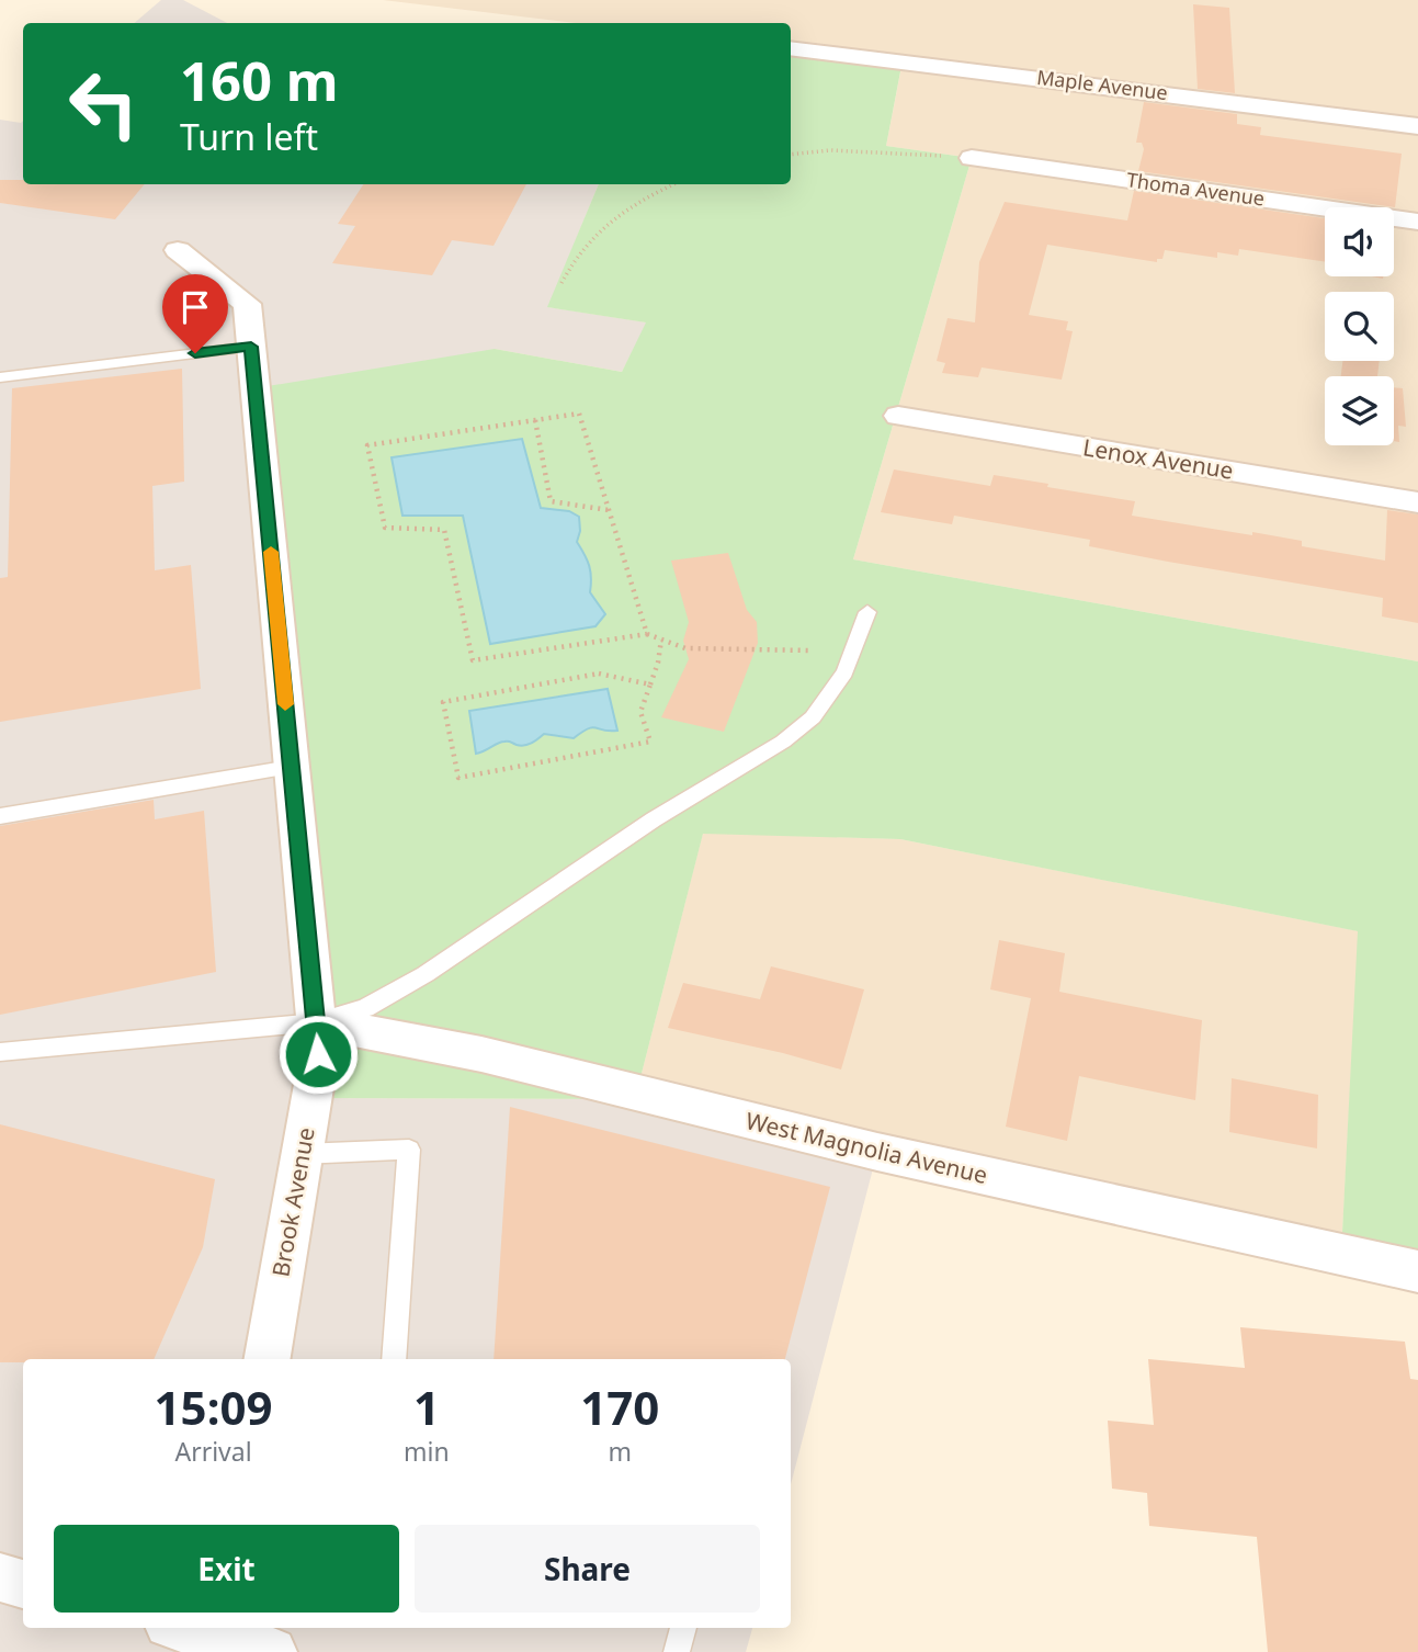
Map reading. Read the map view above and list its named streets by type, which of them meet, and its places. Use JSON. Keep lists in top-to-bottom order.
{
  "streets": {
    "street": [
      "Maple Avenue",
      "Thoma Avenue",
      "Lenox Avenue",
      "West Magnolia Avenue",
      "Brook Avenue"
    ]
  },
  "crossings": [
    ["West Magnolia Avenue", "Brook Avenue"]
  ],
  "page": {
    "turn": ["160 m", "Turn left"],
    "eta": [
      "15:09",
      "Arrival",
      "1",
      "min",
      "170",
      "m"
    ],
    "buttons": ["Exit", "Share"]
  }
}
